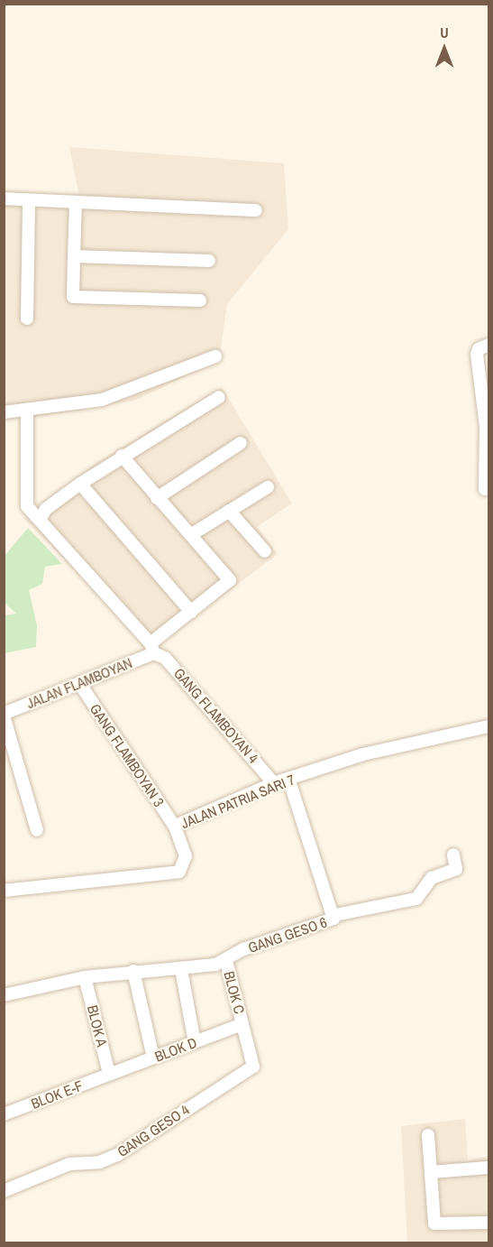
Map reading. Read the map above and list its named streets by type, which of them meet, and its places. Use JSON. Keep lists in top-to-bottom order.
{
  "streets": {
    "street": [
      "JALAN FLAMBOYAN",
      "GANG FLAMBOYAN 4",
      "GANG FLAMBOYAN 3",
      "JALAN PATRIA SARI 7",
      "GANG GESO 6",
      "BLOK C",
      "BLOK A",
      "BLOK D",
      "BLOK E-F",
      "GANG GESO 4"
    ]
  },
  "crossings": [
    ["JALAN FLAMBOYAN", "GANG FLAMBOYAN 4"],
    ["JALAN FLAMBOYAN", "GANG FLAMBOYAN 3"],
    ["GANG FLAMBOYAN 4", "JALAN PATRIA SARI 7"],
    ["GANG FLAMBOYAN 3", "JALAN PATRIA SARI 7"],
    ["JALAN PATRIA SARI 7", "GANG GESO 6"],
    ["GANG GESO 6", "BLOK C"],
    ["GANG GESO 6", "BLOK A"],
    ["BLOK C", "BLOK D"],
    ["BLOK C", "GANG GESO 4"],
    ["BLOK A", "BLOK D"],
    ["BLOK A", "BLOK E-F"],
    ["BLOK D", "BLOK E-F"],
    ["BLOK D", "GANG GESO 4"]
  ],
  "north": "top"
}
